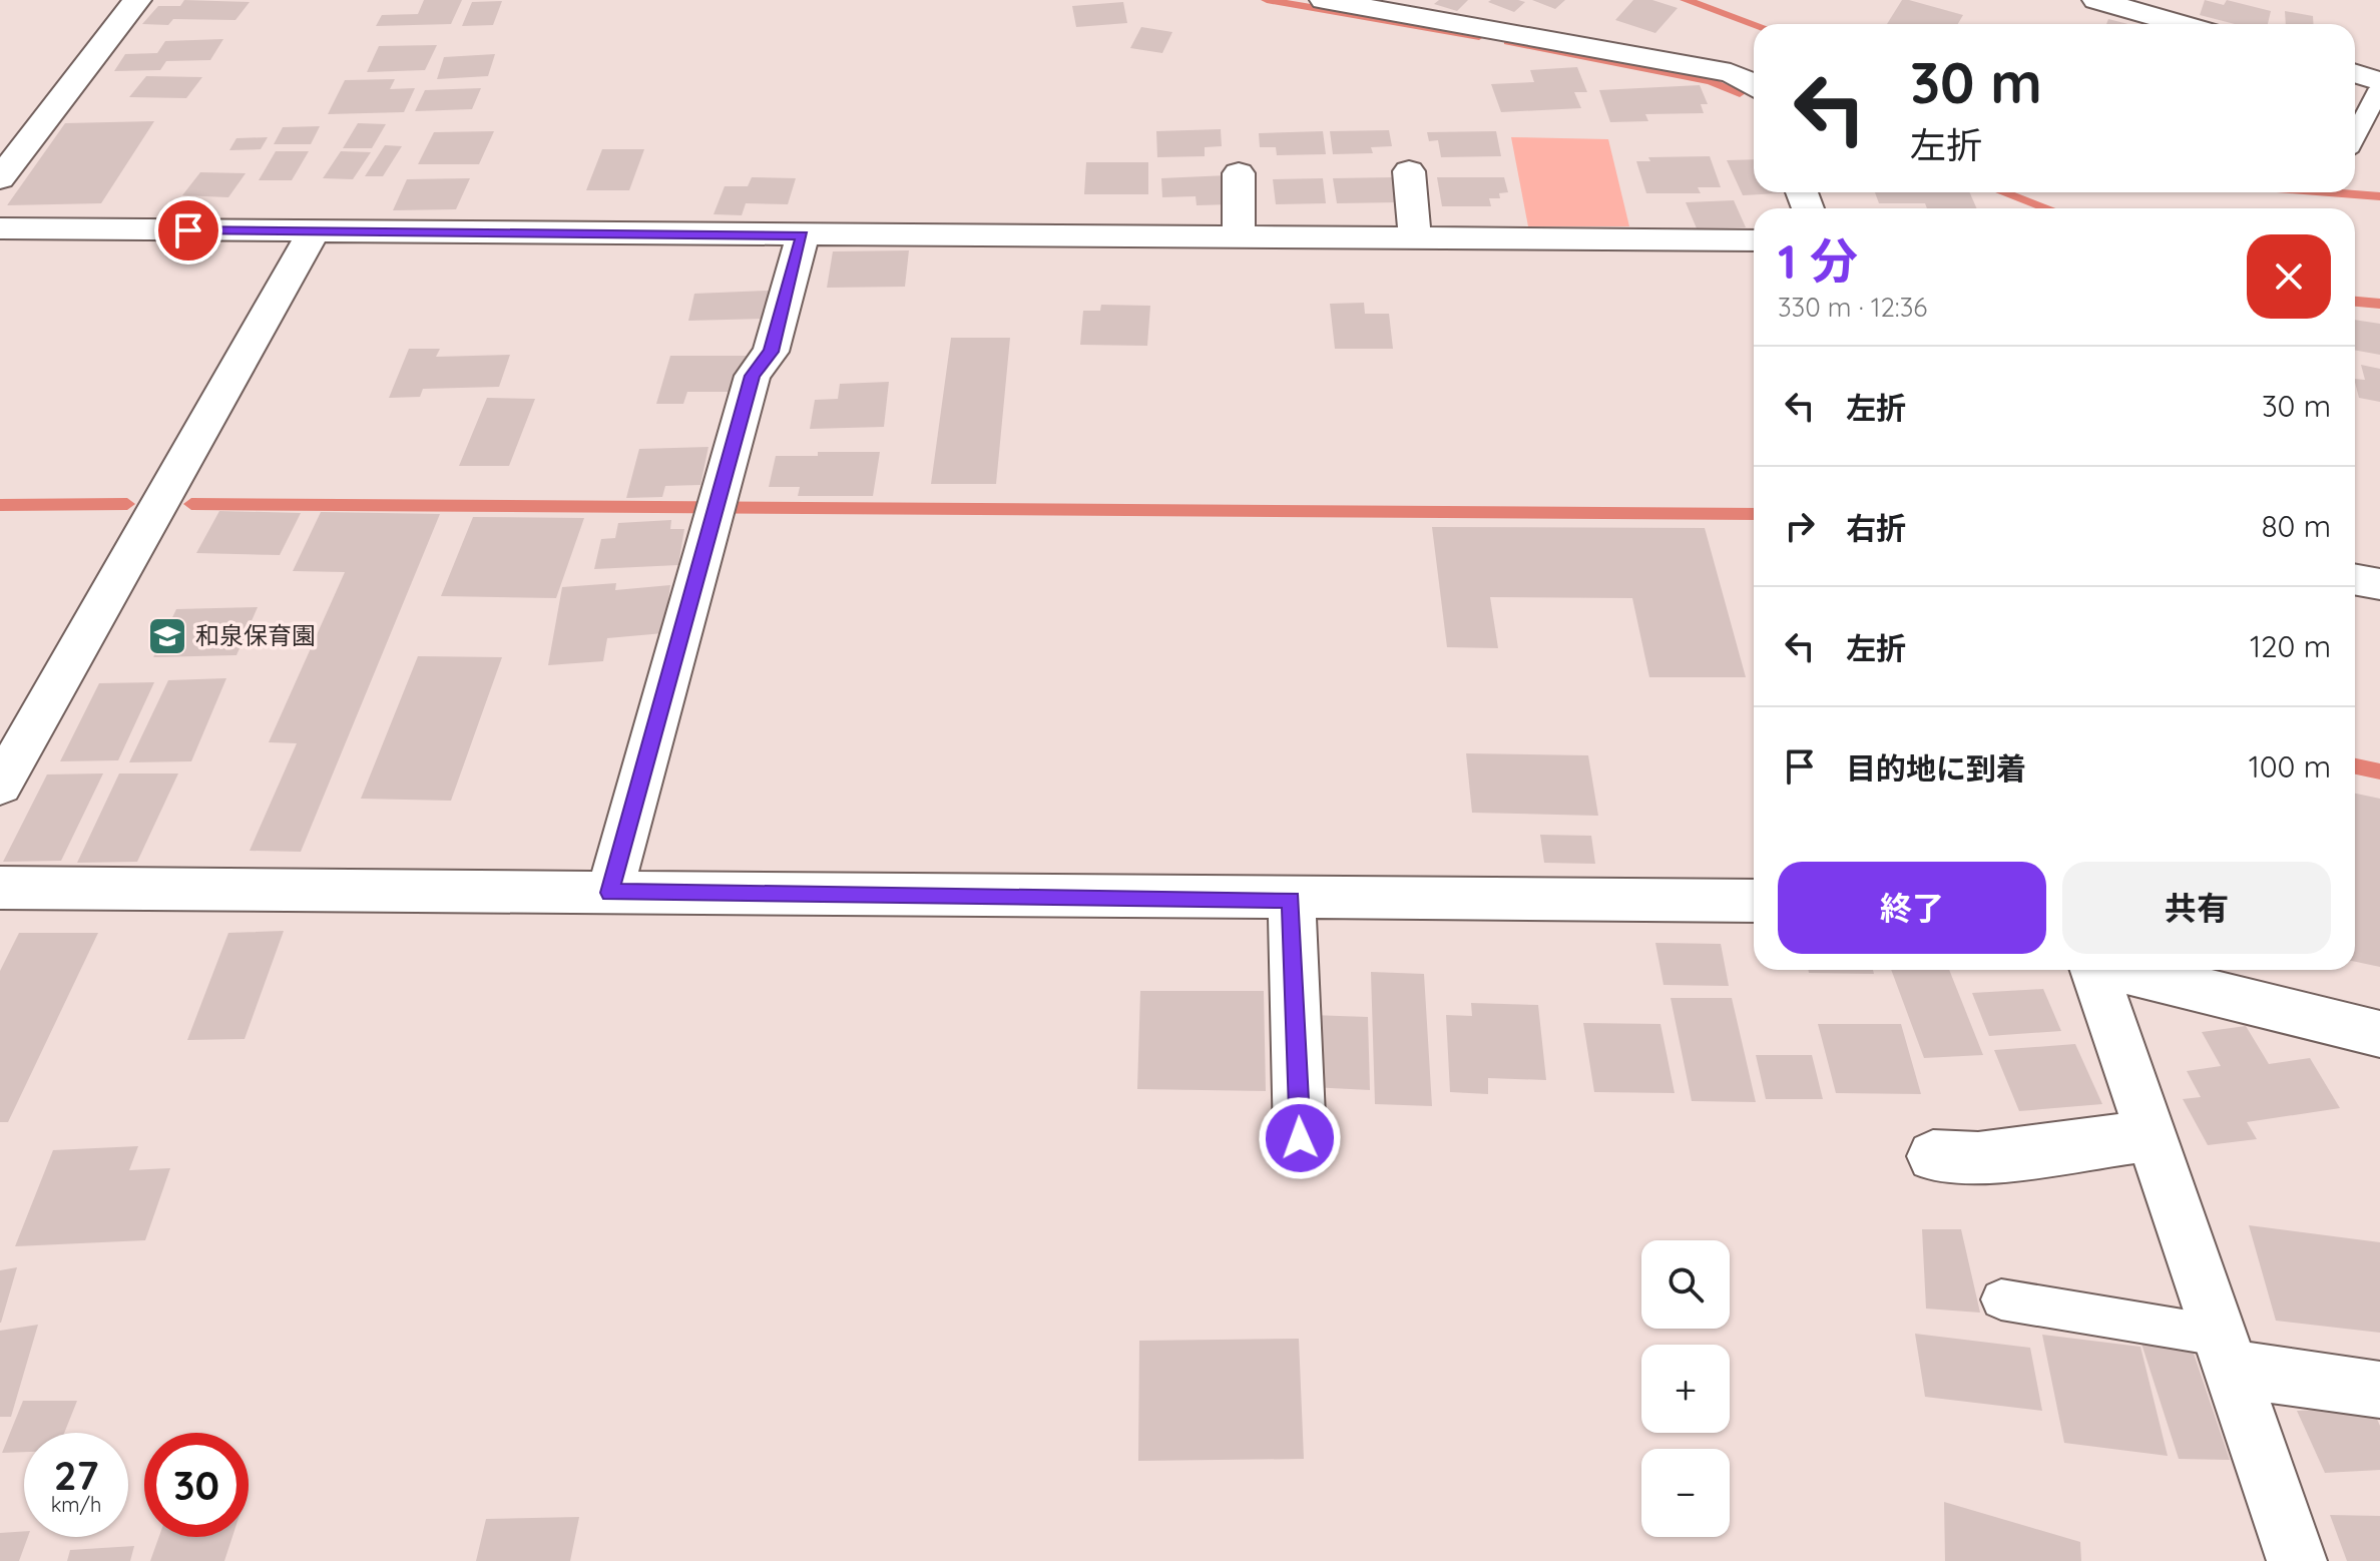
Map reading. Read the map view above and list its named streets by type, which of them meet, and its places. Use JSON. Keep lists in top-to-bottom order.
{
  "places": {
    "school or university": ["和泉保育園"]
  },
  "page": {
    "turn": ["30 m", "左折"],
    "heading": ["1 分", "330 m · 12:36"],
    "list": [
      {
        "name": "左折",
        "value": "30 m"
      },
      {
        "name": "右折",
        "value": "80 m"
      },
      {
        "name": "左折",
        "value": "120 m"
      },
      {
        "name": "目的地に到着",
        "value": "100 m"
      }
    ],
    "buttons": ["終了", "共有"],
    "map_buttons": ["+", "−"],
    "speed": "27 km/h",
    "limit": "30"
  }
}
